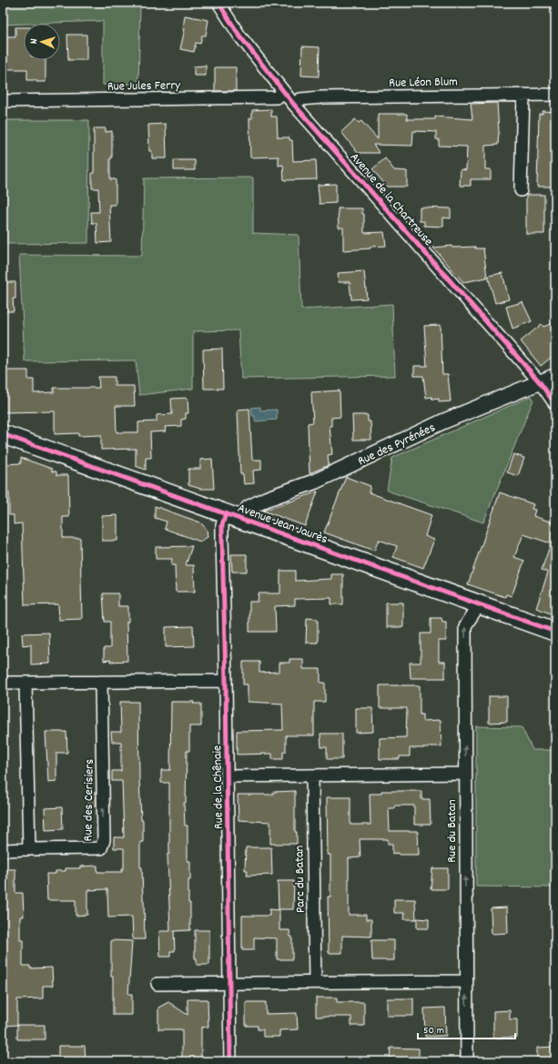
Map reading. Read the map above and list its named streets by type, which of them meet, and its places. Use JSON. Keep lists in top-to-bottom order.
{
  "streets": {
    "main road": ["Avenue Jean Jaurès"],
    "street": [
      "Rue Léon Blum",
      "Rue Jules Ferry",
      "Avenue de la Chartreuse",
      "Rue des Pyrénées",
      "Rue de la Chênaie",
      "Rue des Cerisiers",
      "Rue du Batan",
      "Parc du Batan"
    ]
  },
  "crossings": [
    ["Rue Léon Blum", "Avenue de la Chartreuse"],
    ["Rue Jules Ferry", "Avenue de la Chartreuse"],
    ["Avenue de la Chartreuse", "Rue des Pyrénées"],
    ["Rue des Pyrénées", "Avenue Jean Jaurès"],
    ["Avenue Jean Jaurès", "Rue de la Chênaie"],
    ["Avenue Jean Jaurès", "Rue du Batan"]
  ],
  "one_way": ["Rue du Batan"],
  "scale_bar": "50 m",
  "north": "left"
}
